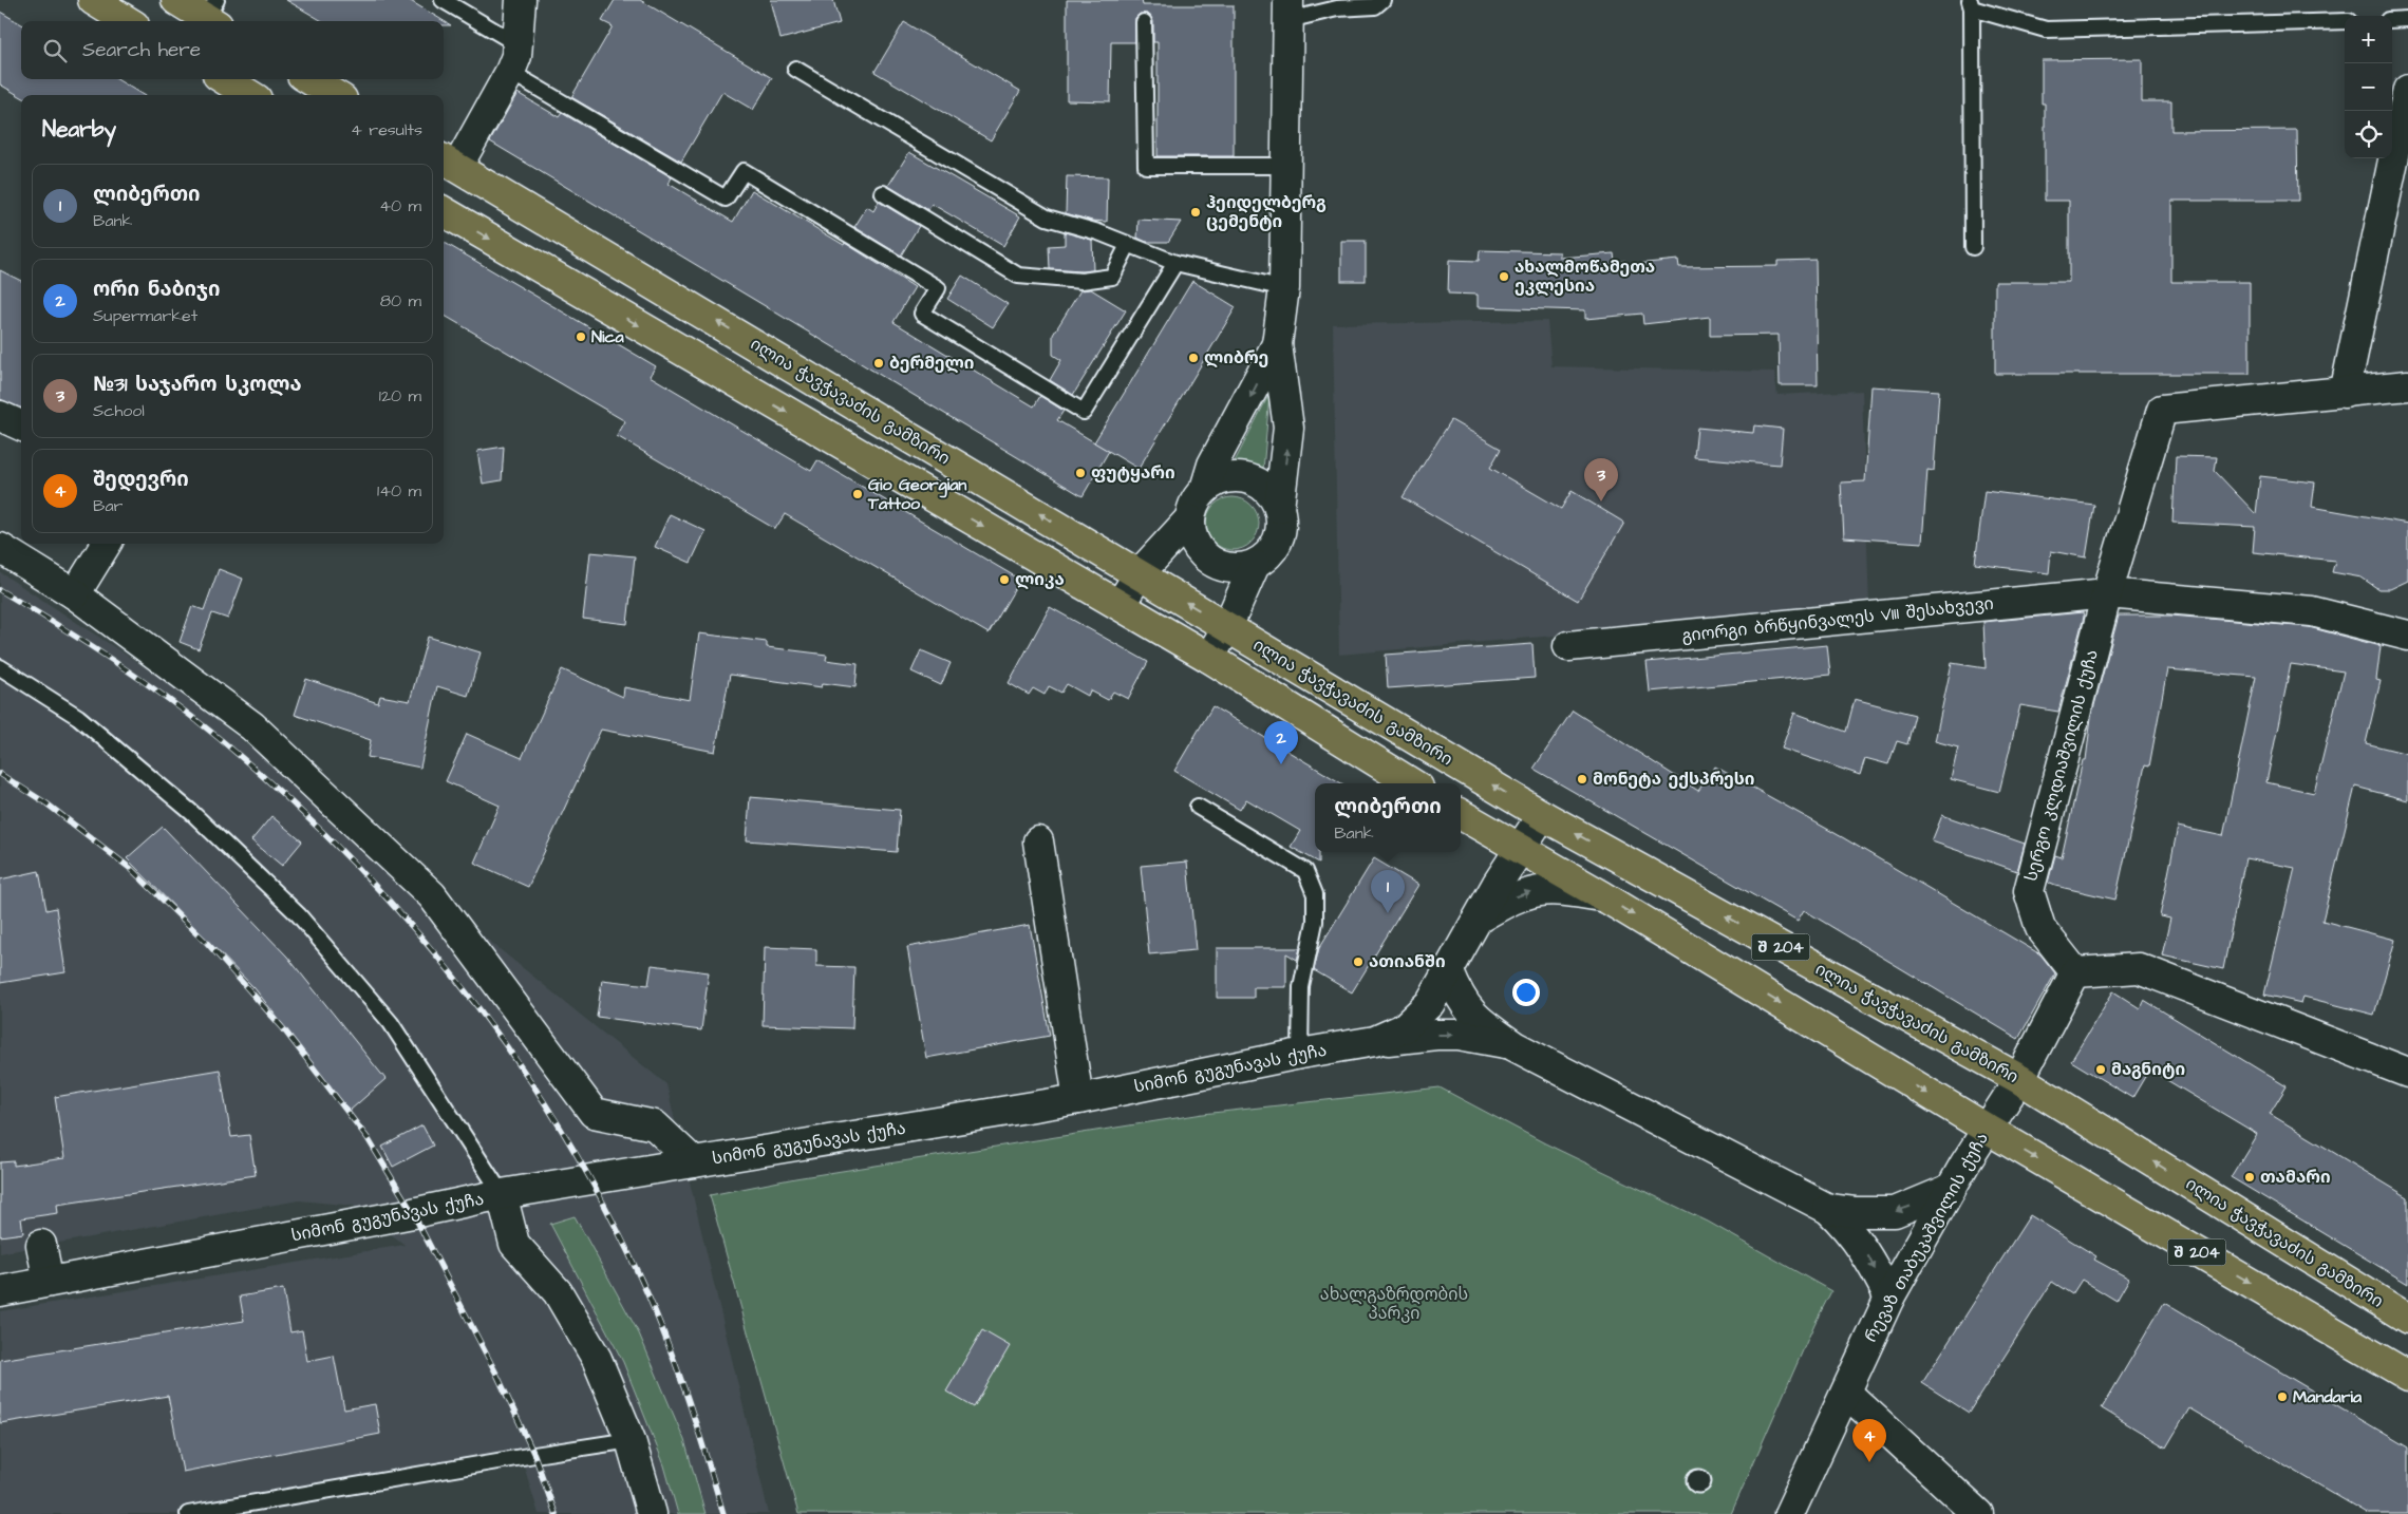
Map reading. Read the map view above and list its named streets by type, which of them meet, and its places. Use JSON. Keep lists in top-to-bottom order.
{
  "streets": {
    "main road": ["ილია ჭავჭავაძის გამზირი", "შ 204"],
    "street": [
      "გიორგი ბრწყინვალეს VIII შესახვევი",
      "სერგო კლდიაშვილის ქუჩა",
      "სიმონ გუგუნავას ქუჩა",
      "რევაზ თაბუკაშვილის ქუჩა"
    ]
  },
  "crossings": [
    ["ილია ჭავჭავაძის გამზირი", "სიმონ გუგუნავას ქუჩა"],
    ["ილია ჭავჭავაძის გამზირი", "რევაზ თაბუკაშვილის ქუჩა"],
    ["გიორგი ბრწყინვალეს VIII შესახვევი", "სერგო კლდიაშვილის ქუჩა"],
    ["სერგო კლდიაშვილის ქუჩა", "რევაზ თაბუკაშვილის ქუჩა"],
    ["შ 204", "სიმონ გუგუნავას ქუჩა"],
    ["შ 204", "რევაზ თაბუკაშვილის ქუჩა"]
  ],
  "parks": ["ახალგაზრდობის პარკი"],
  "places": [
    "ჰეიდელბერგ ცემენტი",
    "ახალმოწამეთა ეკლესია",
    "Nica",
    "ლიბრე",
    "ბერმელი",
    "ფუტყარი",
    "Gio Georgian Tattoo",
    "ლიკა",
    "მონეტა ექსპრესი",
    "ათიანში",
    "მაგნიტი",
    "თამარი",
    "Mandaria"
  ],
  "page": {
    "map_buttons": ["+", "−"],
    "search": "Search here",
    "heading": ["Nearby", "4 results"],
    "list": [
      {
        "mark": "1",
        "name": "ლიბერთი",
        "note": "Bank",
        "value": "40 m"
      },
      {
        "mark": "2",
        "name": "ორი ნაბიჯი",
        "note": "Supermarket",
        "value": "80 m"
      },
      {
        "mark": "3",
        "name": "№31 საჯარო სკოლა",
        "note": "School",
        "value": "120 m"
      },
      {
        "mark": "4",
        "name": "შედევრი",
        "note": "Bar",
        "value": "140 m"
      }
    ],
    "pins": [
      "3",
      "2",
      "1",
      "4"
    ],
    "popup": ["ლიბერთი", "Bank"]
  }
}
